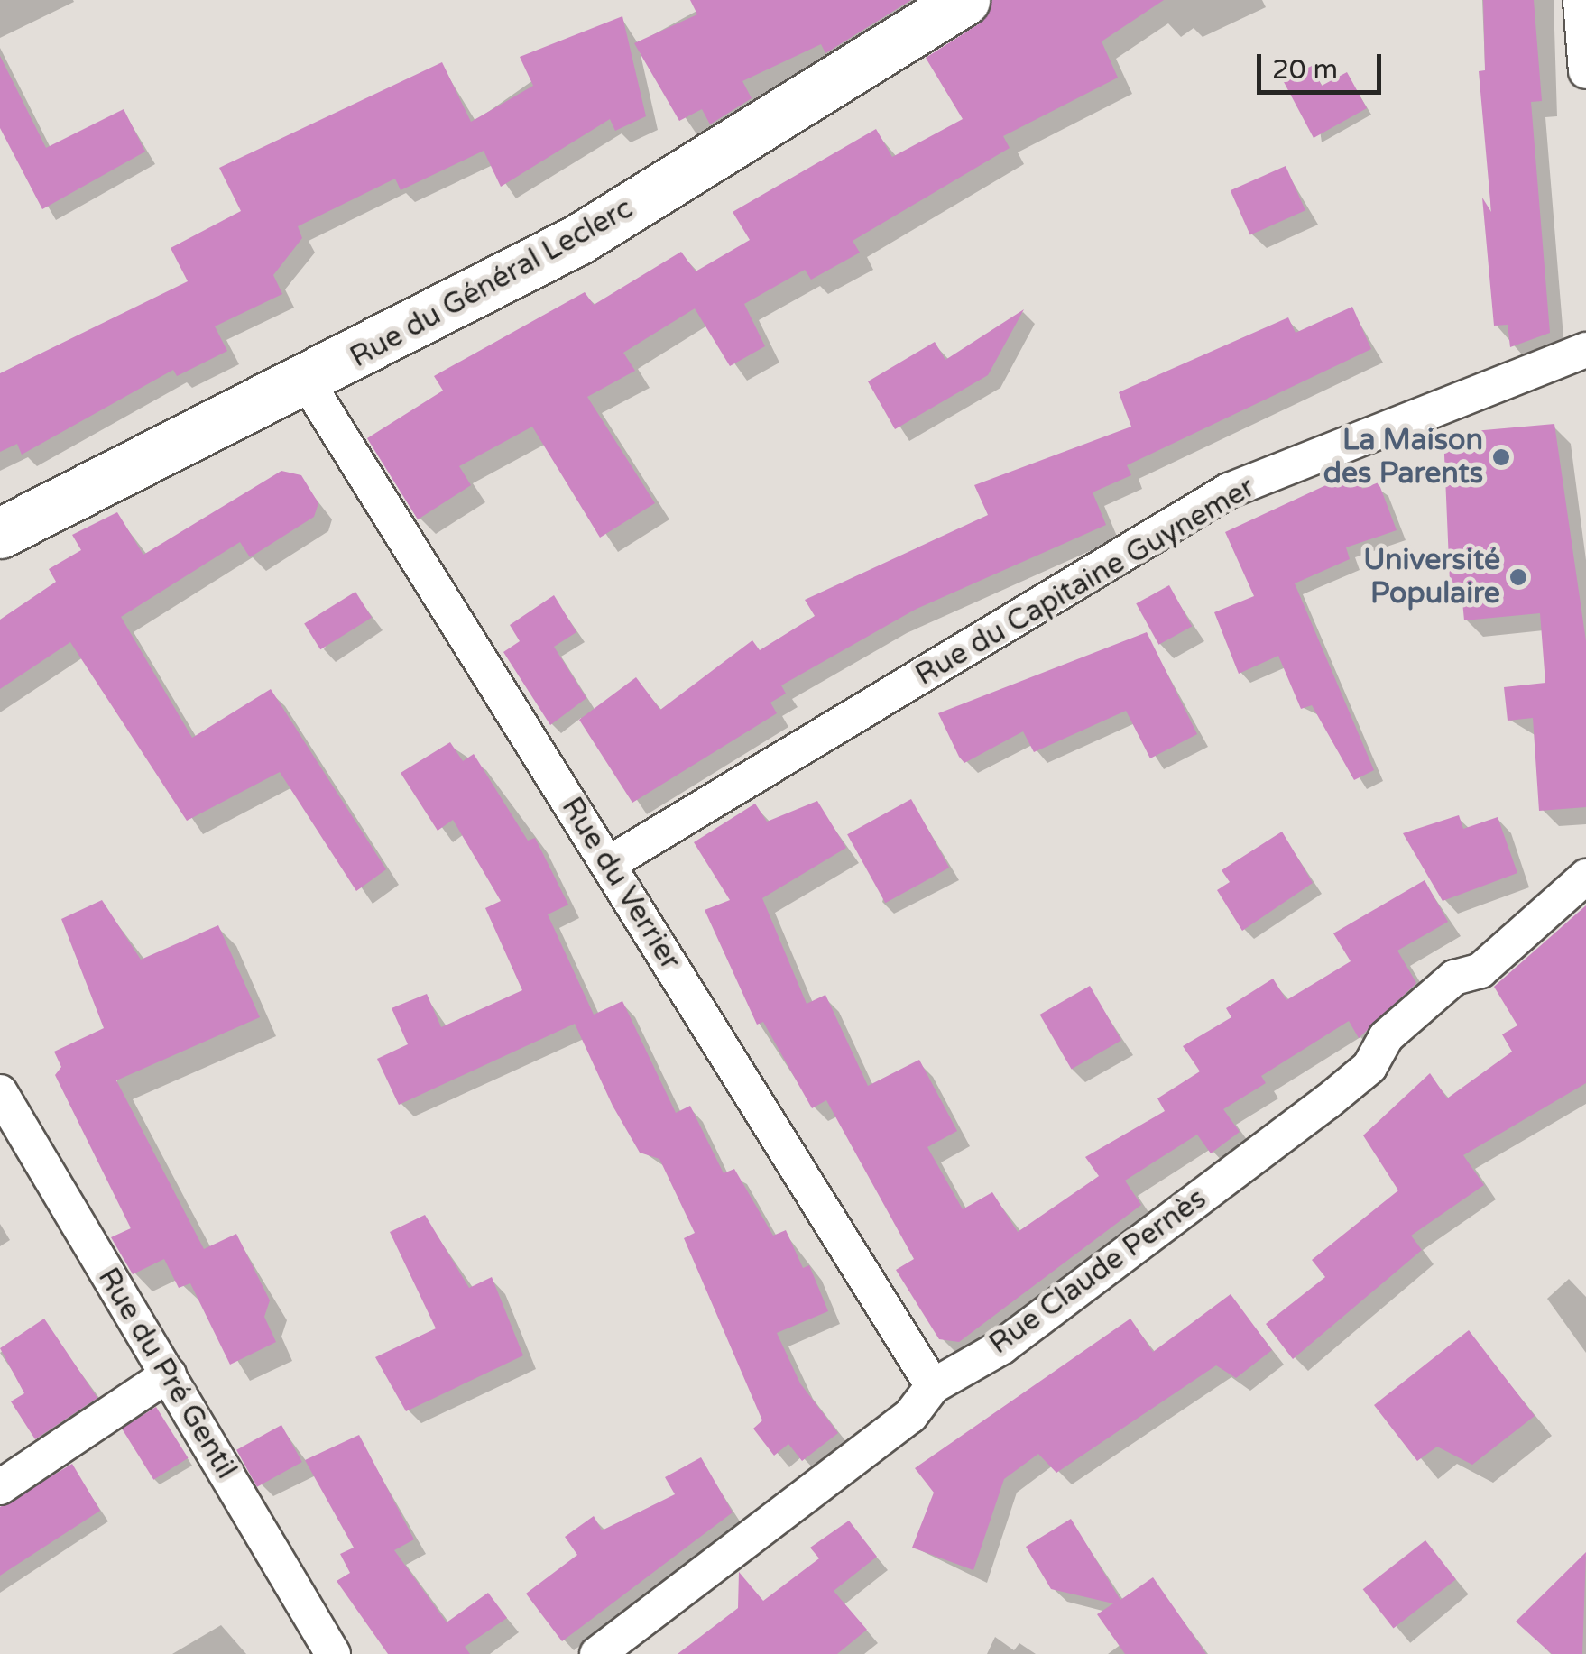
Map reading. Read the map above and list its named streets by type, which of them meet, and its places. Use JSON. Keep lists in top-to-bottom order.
{
  "streets": {
    "main road": ["Rue du Général Leclerc"],
    "street": [
      "Rue du Capitaine Guynemer",
      "Rue du Verrier",
      "Rue Claude Pernès",
      "Rue du Pré Gentil"
    ]
  },
  "crossings": [
    ["Rue du Général Leclerc", "Rue du Verrier"],
    ["Rue du Capitaine Guynemer", "Rue du Verrier"],
    ["Rue du Verrier", "Rue Claude Pernès"]
  ],
  "places": ["La Maison des Parents", "Université Populaire"],
  "scale_bar": "20 m"
}
